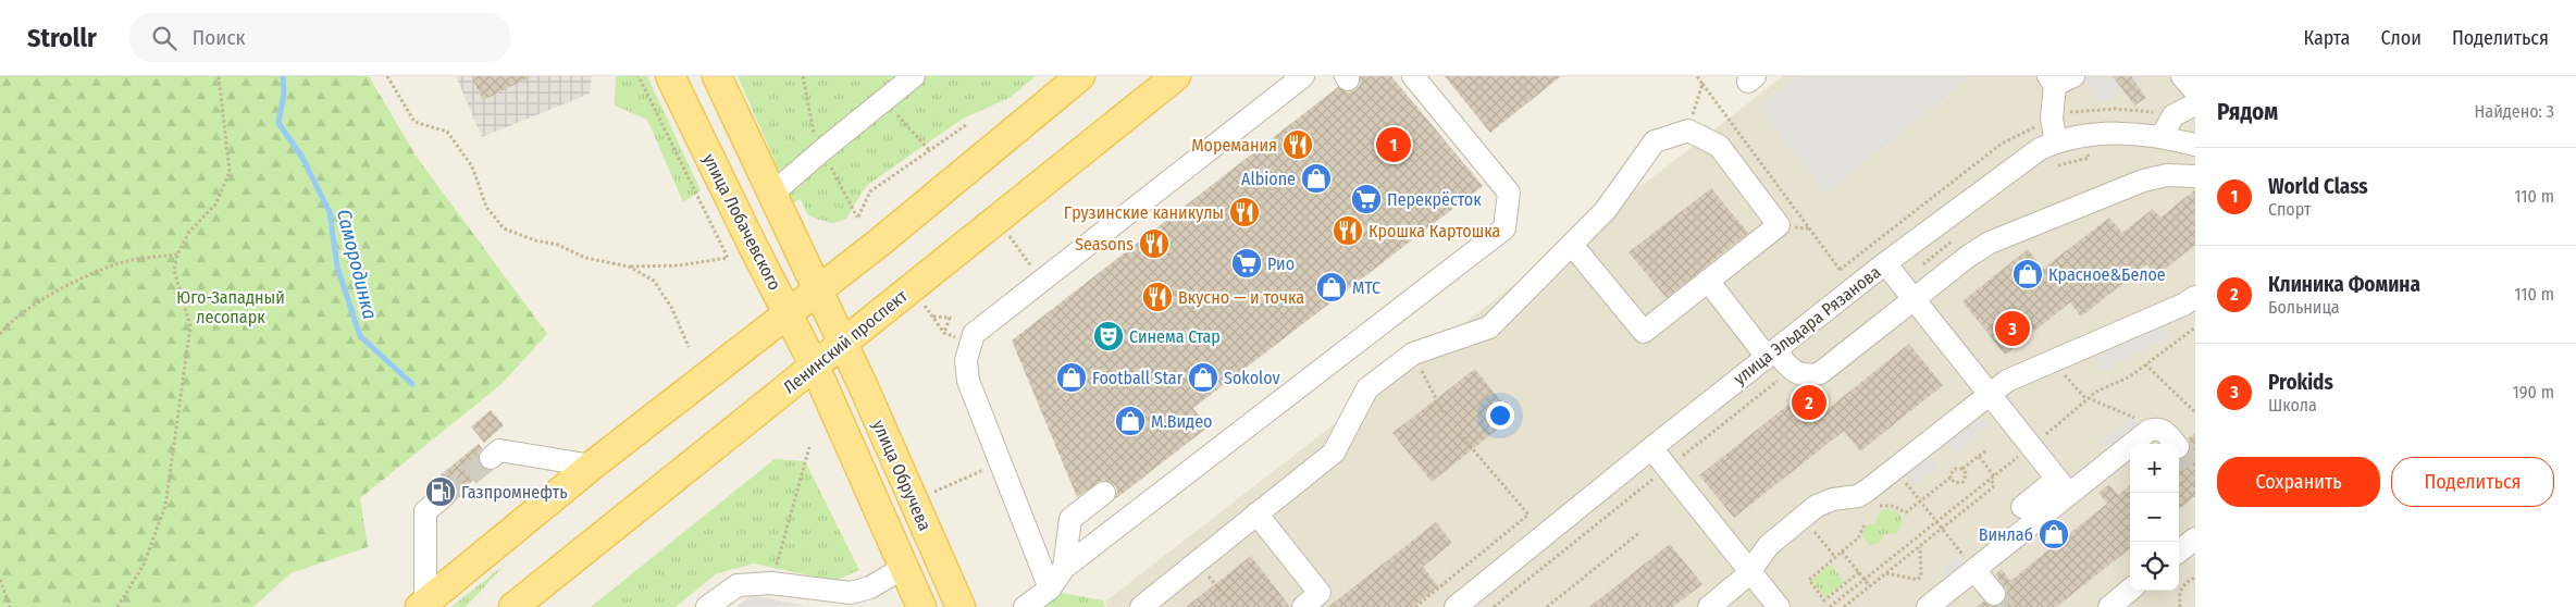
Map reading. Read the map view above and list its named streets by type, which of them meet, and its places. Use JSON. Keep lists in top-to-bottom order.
{
  "streets": {
    "main road": ["улица Лобачевского", "Ленинский проспект", "улица Обручева"],
    "street": ["улица Эльдара Рязанова"]
  },
  "crossings": [
    ["улица Лобачевского", "Ленинский проспект"],
    ["улица Лобачевского", "улица Обручева"],
    ["Ленинский проспект", "улица Обручева"]
  ],
  "water": ["Самородинка"],
  "parks": ["Юго-Западный лесопарк"],
  "places": {
    "restaurant": [
      "Моремания",
      "Грузинские каникулы",
      "Крошка Картошка",
      "Seasons",
      "Вкусно — и точка"
    ],
    "shop": [
      "Albione",
      "Красное&Белое",
      "МТС",
      "Football Star",
      "Sokolov",
      "М.Видео",
      "Винлаб"
    ],
    "supermarket": ["Перекрёсток", "Рио"],
    "theatre": ["Синема Стар"],
    "fuel station": ["Газпромнефть"]
  },
  "page": {
    "header": "Strollr",
    "search": "Поиск",
    "nav": ["Карта", "Слои", "Поделиться"],
    "heading": ["Рядом", "Найдено: 3"],
    "pins": ["1", "3", "2"],
    "list": [
      {
        "mark": "1",
        "name": "World Class",
        "note": "Спорт",
        "value": "110 m"
      },
      {
        "mark": "2",
        "name": "Клиника Фомина",
        "note": "Больница",
        "value": "110 m"
      },
      {
        "mark": "3",
        "name": "Prokids",
        "note": "Школа",
        "value": "190 m"
      }
    ],
    "buttons": ["Сохранить", "Поделиться"],
    "map_buttons": ["+", "−"]
  }
}
